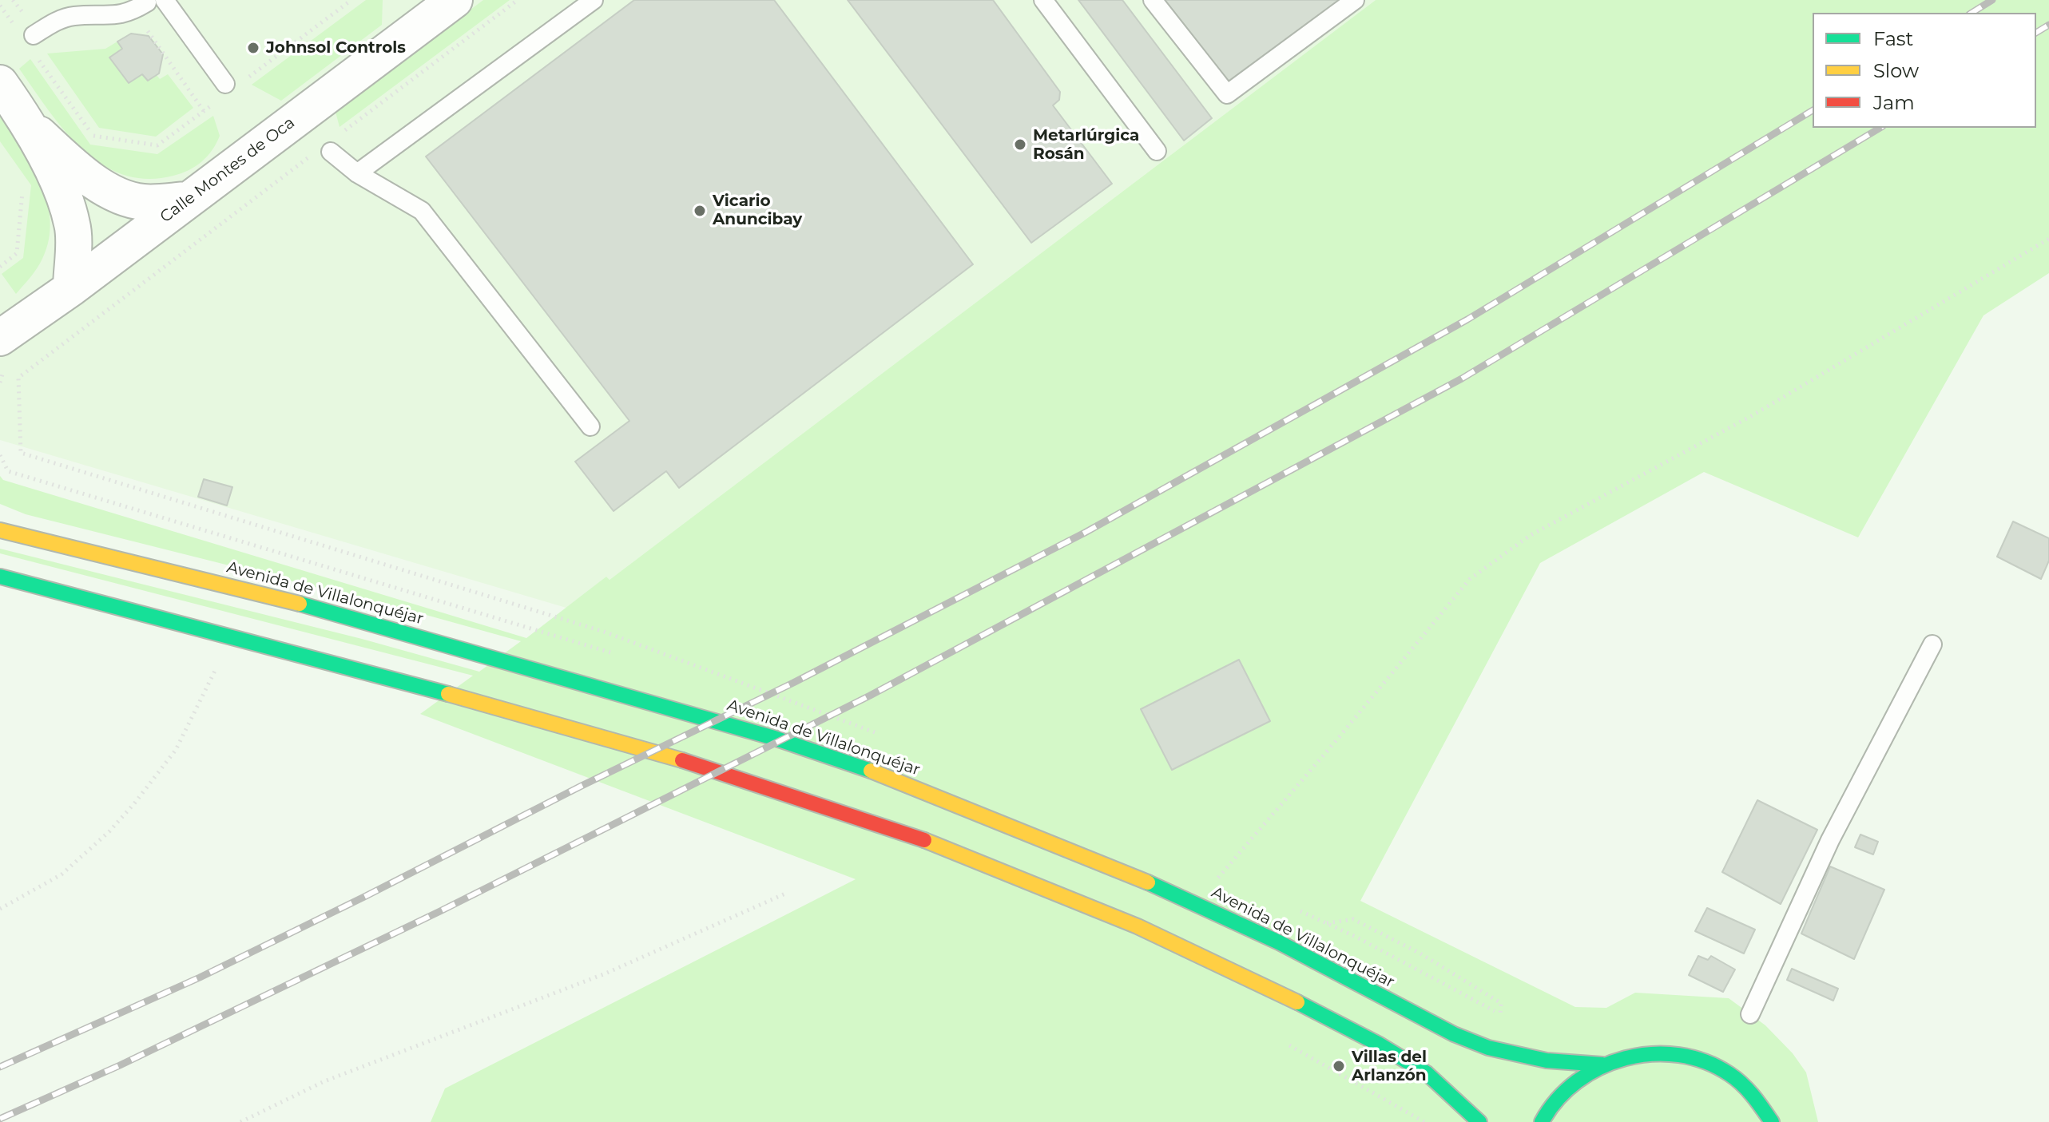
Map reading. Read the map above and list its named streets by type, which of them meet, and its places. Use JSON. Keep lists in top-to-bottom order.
{
  "streets": {
    "street": ["Calle Montes de Oca", "Avenida de Villalonquéjar"]
  },
  "places": [
    "Johnsol Controls",
    "Metarlúrgica Rosán",
    "Vicario Anuncibay",
    "Villas del Arlanzón"
  ],
  "legend": ["Fast", "Slow", "Jam"]
}
